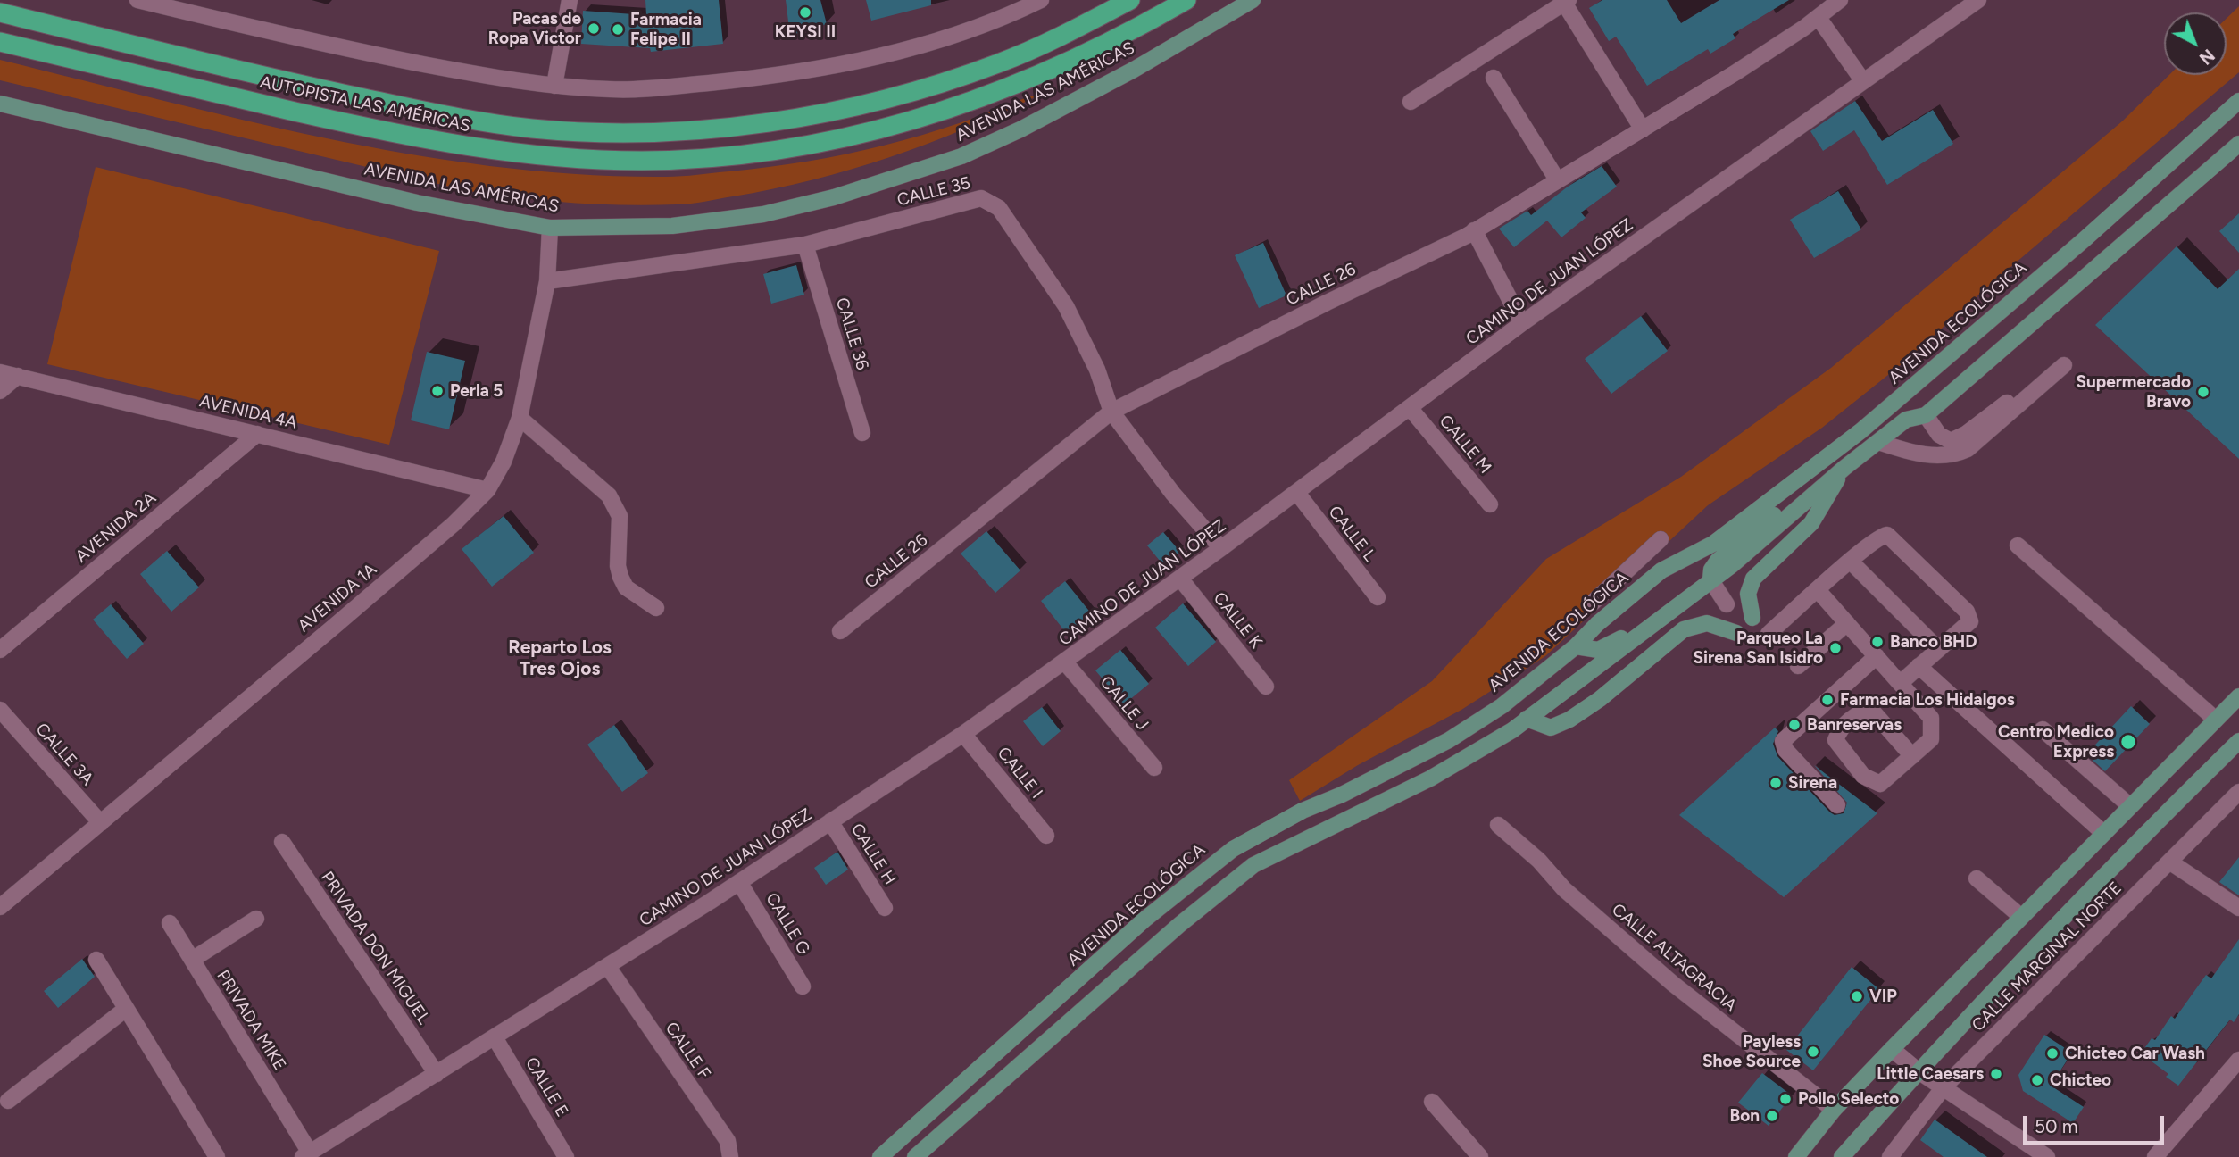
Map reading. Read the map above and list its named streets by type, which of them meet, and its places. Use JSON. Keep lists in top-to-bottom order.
{
  "streets": {
    "highway": ["AUTOPISTA LAS AMÉRICAS"],
    "main road": ["AVENIDA LAS AMÉRICAS", "AVENIDA ECOLÓGICA"],
    "street": [
      "CALLE 35",
      "CAMINO DE JUAN LÓPEZ",
      "CALLE 26",
      "CALLE 36",
      "AVENIDA 4A",
      "CALLE M",
      "AVENIDA 2A",
      "CALLE L",
      "AVENIDA 1A",
      "CALLE K",
      "CALLE J",
      "CALLE 3A",
      "CALLE I",
      "CALLE H",
      "CALLE G",
      "PRIVADA DON MIGUEL",
      "CALLE MARGINAL NORTE",
      "CALLE ALTAGRACIA",
      "PRIVADA MIKE",
      "CALLE F",
      "CALLE E"
    ]
  },
  "crossings": [
    ["AVENIDA LAS AMÉRICAS", "AVENIDA 1A"],
    ["CALLE 35", "CAMINO DE JUAN LÓPEZ"],
    ["CALLE 35", "CALLE 26"],
    ["CALLE 35", "CALLE 36"],
    ["CALLE 35", "AVENIDA 1A"],
    ["CAMINO DE JUAN LÓPEZ", "CALLE M"],
    ["CAMINO DE JUAN LÓPEZ", "CALLE L"],
    ["CAMINO DE JUAN LÓPEZ", "CALLE K"],
    ["CAMINO DE JUAN LÓPEZ", "CALLE J"],
    ["CAMINO DE JUAN LÓPEZ", "CALLE I"],
    ["CAMINO DE JUAN LÓPEZ", "CALLE H"],
    ["CAMINO DE JUAN LÓPEZ", "CALLE G"],
    ["CAMINO DE JUAN LÓPEZ", "PRIVADA DON MIGUEL"],
    ["CAMINO DE JUAN LÓPEZ", "PRIVADA MIKE"],
    ["CAMINO DE JUAN LÓPEZ", "CALLE F"],
    ["CAMINO DE JUAN LÓPEZ", "CALLE E"],
    ["AVENIDA 4A", "AVENIDA 2A"],
    ["AVENIDA 4A", "AVENIDA 1A"],
    ["AVENIDA 1A", "CALLE 3A"]
  ],
  "districts": ["Reparto Los Tres Ojos"],
  "places": [
    "KEYSI II",
    "Pacas de Ropa Victor",
    "Farmacia Felipe II",
    "Perla 5",
    "Supermercado Bravo",
    "Banco BHD",
    "Parqueo La Sirena San Isidro",
    "Farmacia Los Hidalgos",
    "Banreservas",
    "Centro Medico Express",
    "Sirena",
    "VIP",
    "Payless Shoe Source",
    "Chicteo Car Wash",
    "Little Caesars",
    "Chicteo",
    "Pollo Selecto",
    "Bon"
  ],
  "scale_bar": "50 m",
  "north": "bottom right"
}
